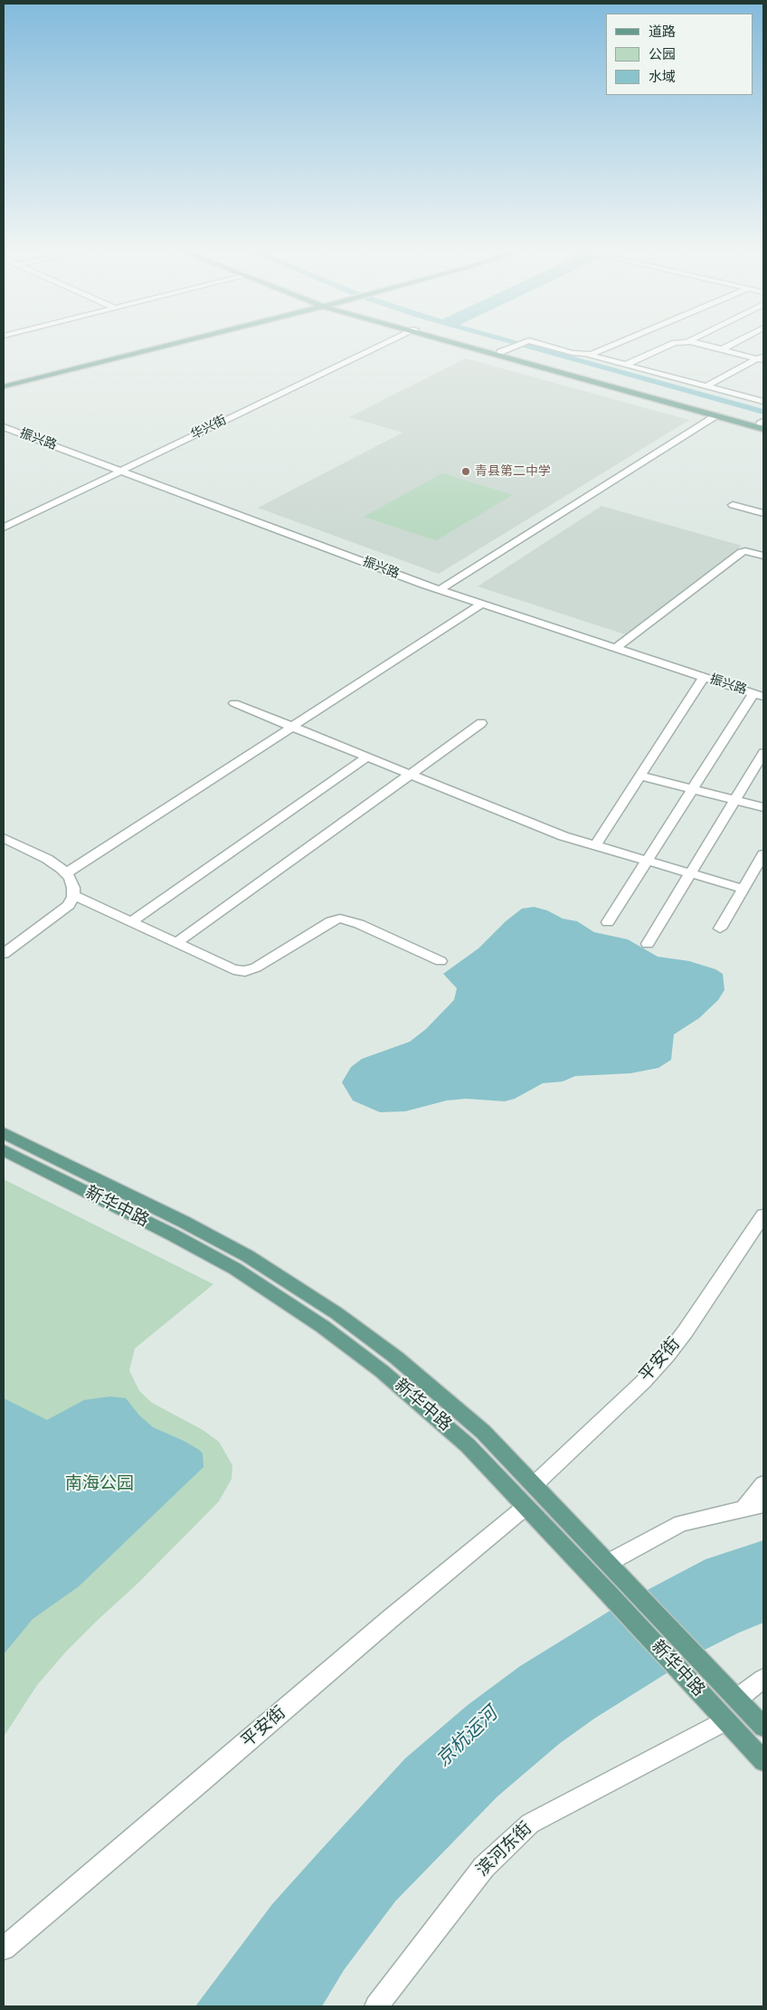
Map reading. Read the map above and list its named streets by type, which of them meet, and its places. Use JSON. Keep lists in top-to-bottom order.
{
  "streets": {
    "main road": ["新华中路"],
    "street": [
      "华兴街",
      "振兴路",
      "平安街",
      "滨河东街"
    ]
  },
  "crossings": [
    ["华兴街", "振兴路"],
    ["新华中路", "平安街"],
    ["新华中路", "滨河东街"]
  ],
  "water": ["京杭运河"],
  "parks": ["南海公园"],
  "places": ["青县第二中学"],
  "legend": ["道路", "公园", "水域"]
}
